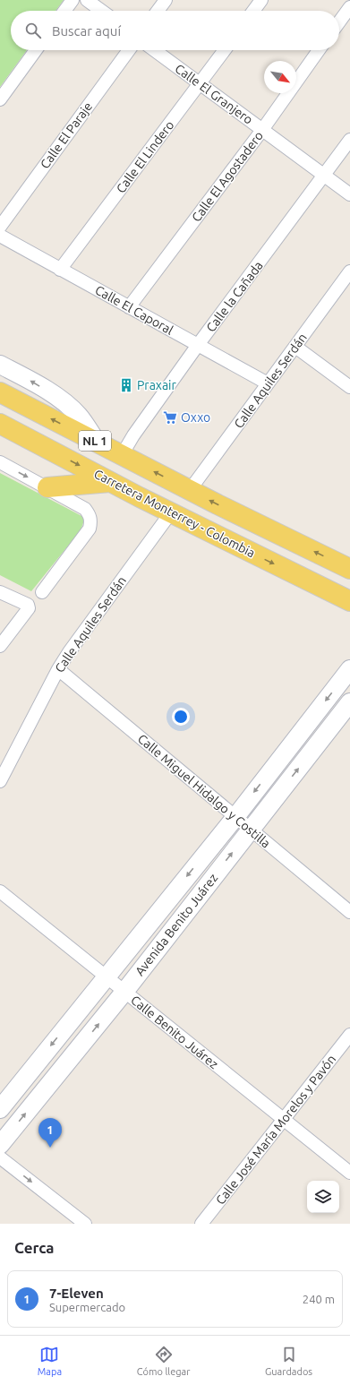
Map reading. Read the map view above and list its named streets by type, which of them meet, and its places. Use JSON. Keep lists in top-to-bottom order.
{
  "streets": {
    "main road": ["NL 1", "Carretera Monterrey - Colombia", "Avenida Benito Juárez"],
    "street": [
      "Calle El Granjero",
      "Calle El Paraje",
      "Calle El Lindero",
      "Calle El Agostadero",
      "Calle la Cañada",
      "Calle El Caporal",
      "Calle Aquiles Serdán",
      "Calle Miguel Hidalgo y Costilla",
      "Calle Benito Juárez",
      "Calle José María Morelos y Pavón"
    ]
  },
  "crossings": [
    ["Calle El Granjero", "Calle El Lindero"],
    ["Calle El Granjero", "Calle El Agostadero"],
    ["Calle El Granjero", "Calle la Cañada"],
    ["Calle El Lindero", "Calle El Caporal"],
    ["Calle El Agostadero", "Calle El Caporal"],
    ["Calle la Cañada", "Calle El Caporal"],
    ["Calle la Cañada", "NL 1"],
    ["Calle El Caporal", "Calle Aquiles Serdán"],
    ["Calle Aquiles Serdán", "NL 1"],
    ["Calle Aquiles Serdán", "Carretera Monterrey - Colombia"],
    ["Calle Aquiles Serdán", "Calle Miguel Hidalgo y Costilla"],
    ["Calle Miguel Hidalgo y Costilla", "Avenida Benito Juárez"],
    ["Avenida Benito Juárez", "Calle Benito Juárez"],
    ["Calle Benito Juárez", "Calle José María Morelos y Pavón"]
  ],
  "places": {
    "building": ["Praxair"],
    "supermarket": ["Oxxo"]
  },
  "north": "bottom right",
  "page": {
    "search": "Buscar aquí",
    "pins": "1",
    "heading": "Cerca",
    "list": [
      {
        "mark": "1",
        "name": "7-Eleven",
        "note": "Supermercado",
        "value": "240 m"
      }
    ],
    "nav": ["Mapa", "Cómo llegar", "Guardados"]
  }
}
